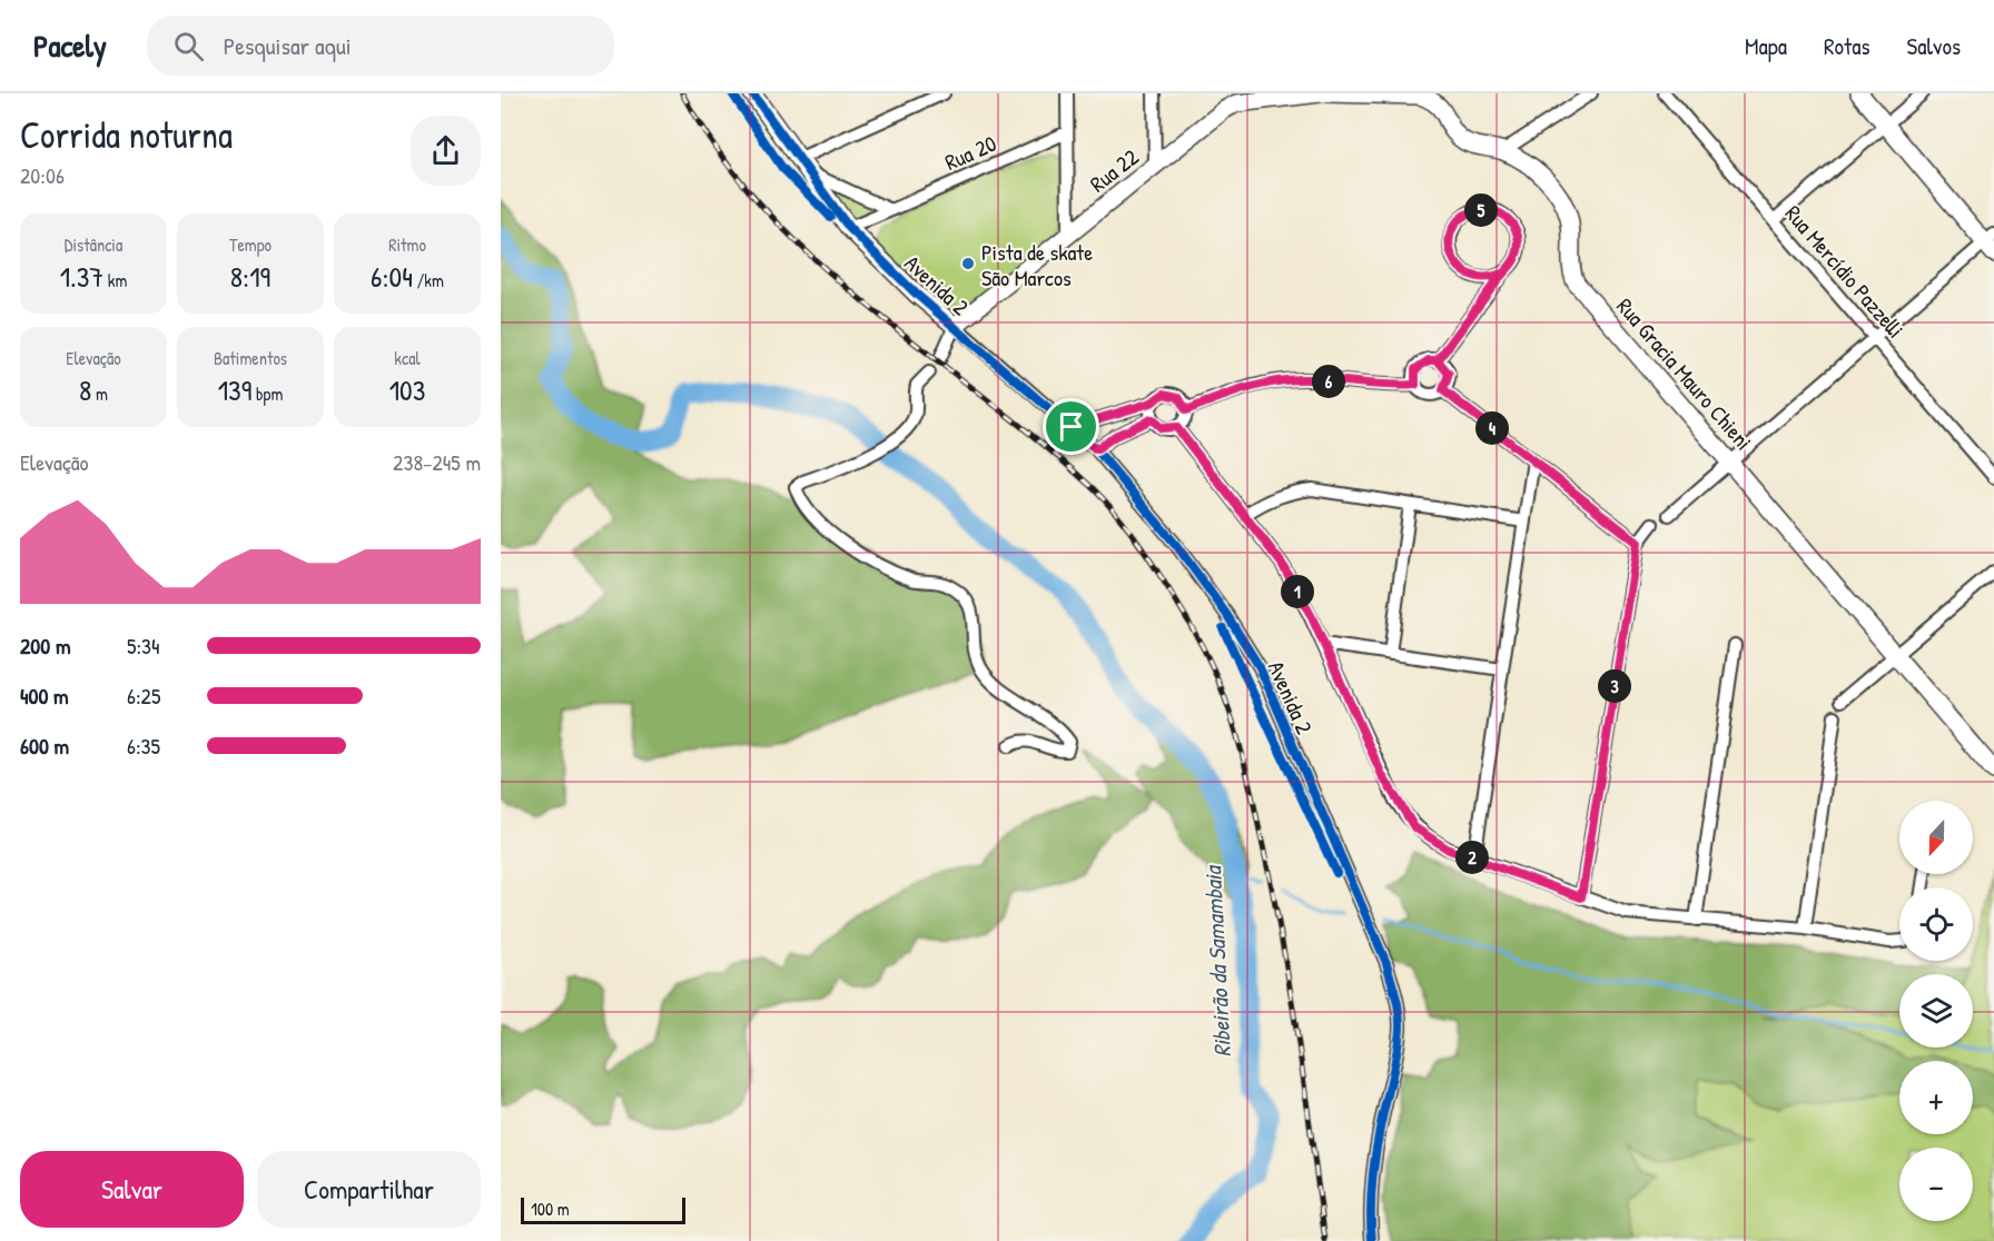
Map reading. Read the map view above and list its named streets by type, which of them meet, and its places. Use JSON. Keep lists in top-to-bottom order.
{
  "streets": {
    "street": [
      "Rua 20",
      "Rua 22",
      "Rua Mercídio Pazzelli",
      "Avenida 2",
      "Rua Gracia Mauro Chieni"
    ]
  },
  "crossings": [
    ["Rua 20", "Avenida 2"],
    ["Rua 22", "Avenida 2"]
  ],
  "water": ["Ribeirão da Samambaia"],
  "places": ["Pista de skate São Marcos"],
  "scale_bar": "100 m",
  "north": "bottom",
  "page": {
    "header": "Pacely",
    "search": "Pesquisar aqui",
    "nav": ["Mapa", "Rotas", "Salvos"],
    "heading": ["Corrida noturna", "20:06"],
    "pins": [
      "5",
      "6",
      "4",
      "1",
      "3",
      "2"
    ],
    "stats": [
      ["Distância", "1.37 km"],
      ["Tempo", "8:19"],
      ["Ritmo", "6:04 /km"],
      ["Elevação", "8 m"],
      ["Batimentos", "139 bpm"],
      ["kcal", "103"]
    ],
    "chart": ["Elevação", "238–245 m"],
    "list": [
      {
        "name": "200 m",
        "note": "5:34"
      },
      {
        "name": "400 m",
        "note": "6:25"
      },
      {
        "name": "600 m",
        "note": "6:35"
      }
    ],
    "map_buttons": ["+", "−"],
    "buttons": ["Salvar", "Compartilhar"],
    "scale": "100 m"
  }
}
